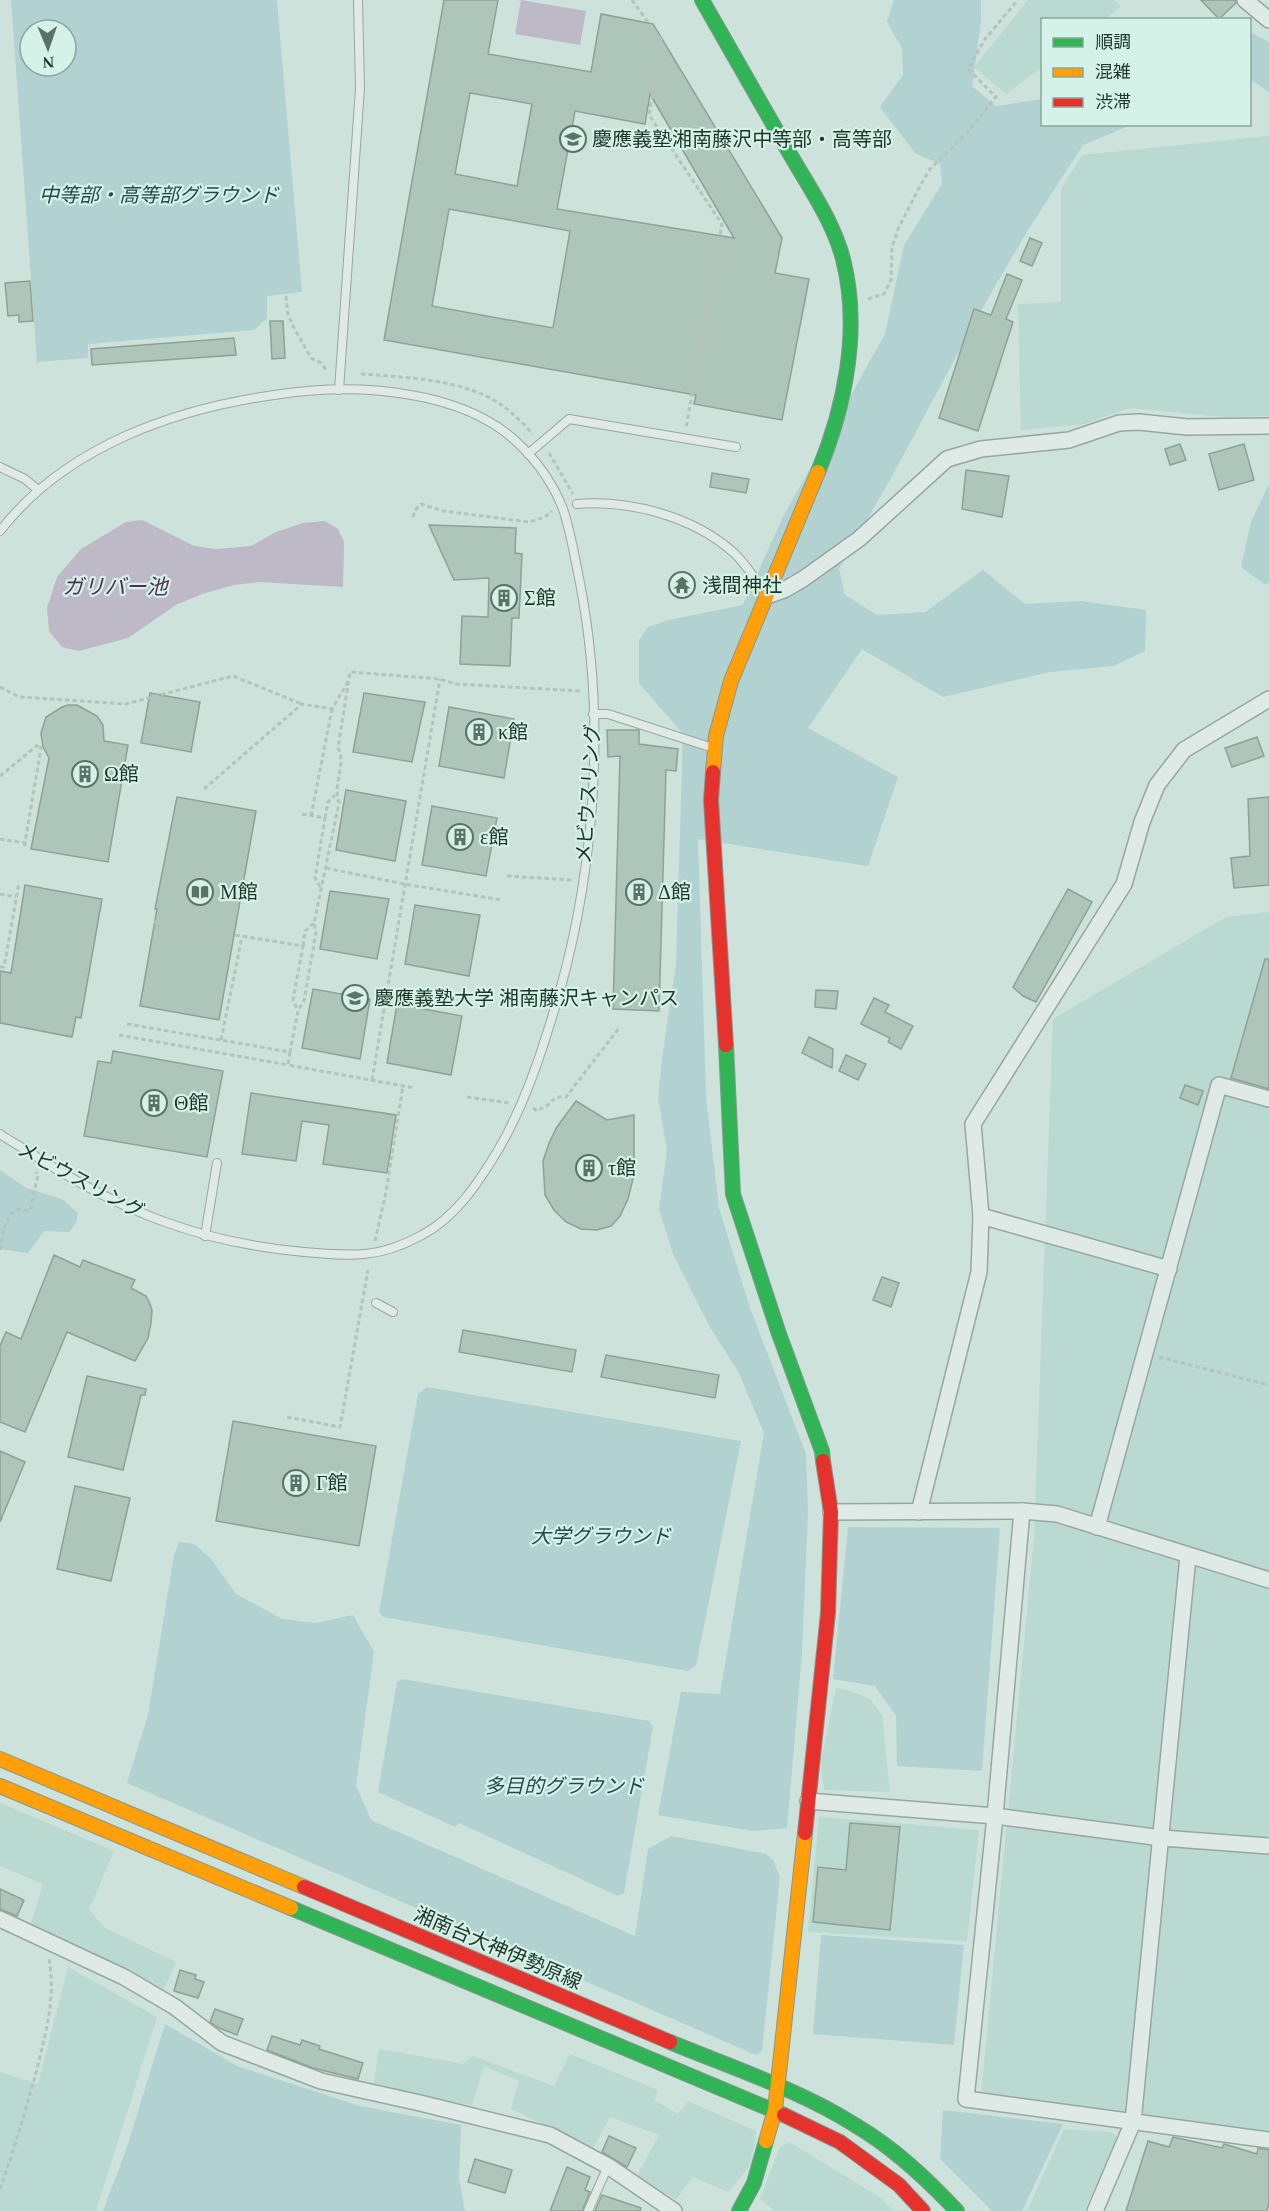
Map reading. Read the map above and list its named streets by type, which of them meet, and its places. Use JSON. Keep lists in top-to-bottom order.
{
  "streets": {
    "street": ["湘南台大神伊勢原線"],
    "lane": ["メビウスリング"]
  },
  "water": ["ガリバー池"],
  "parks": ["中等部・高等部グラウンド", "大学グラウンド", "多目的グラウンド"],
  "places": {
    "school or university": ["慶應義塾湘南藤沢中等部・高等部", "慶應義塾大学 湘南藤沢キャンパス"],
    "temple": ["浅間神社"],
    "building": [
      "Σ館",
      "κ館",
      "Ω館",
      "ε館",
      "Δ館",
      "Θ館",
      "τ館",
      "Γ館"
    ],
    "library": ["Μ館"]
  },
  "legend": ["順調", "混雑", "渋滞"],
  "north": "bottom"
}
